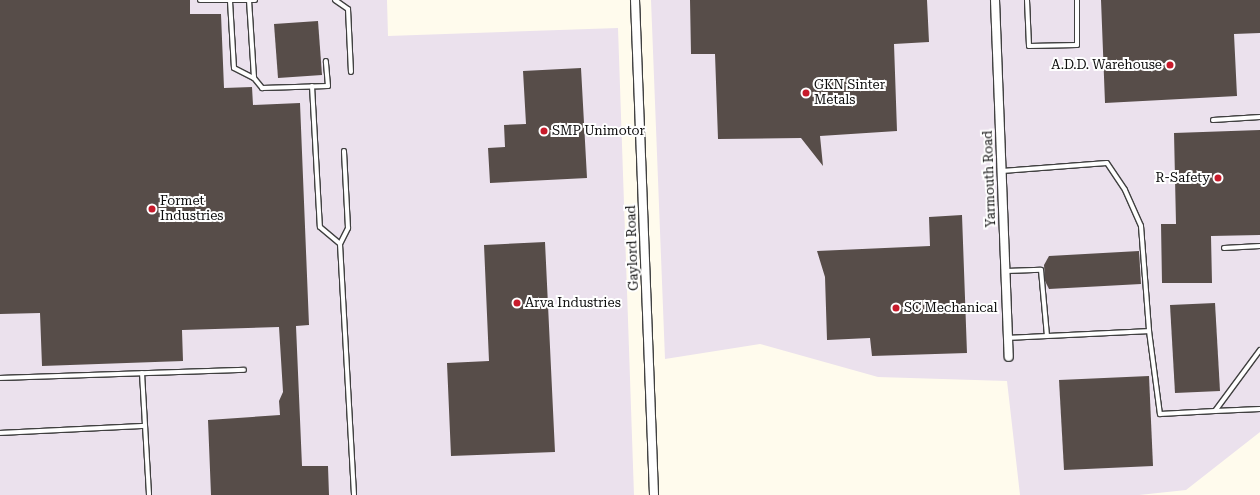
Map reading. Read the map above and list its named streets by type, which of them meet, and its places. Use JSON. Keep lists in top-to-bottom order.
{
  "streets": {
    "street": ["Yarmouth Road", "Gaylord Road"]
  },
  "places": [
    "A.D.D. Warehouse",
    "GKN Sinter Metals",
    "SMP Unimotor",
    "R-Safety",
    "Formet Industries",
    "Arva Industries",
    "SC Mechanical"
  ]
}
